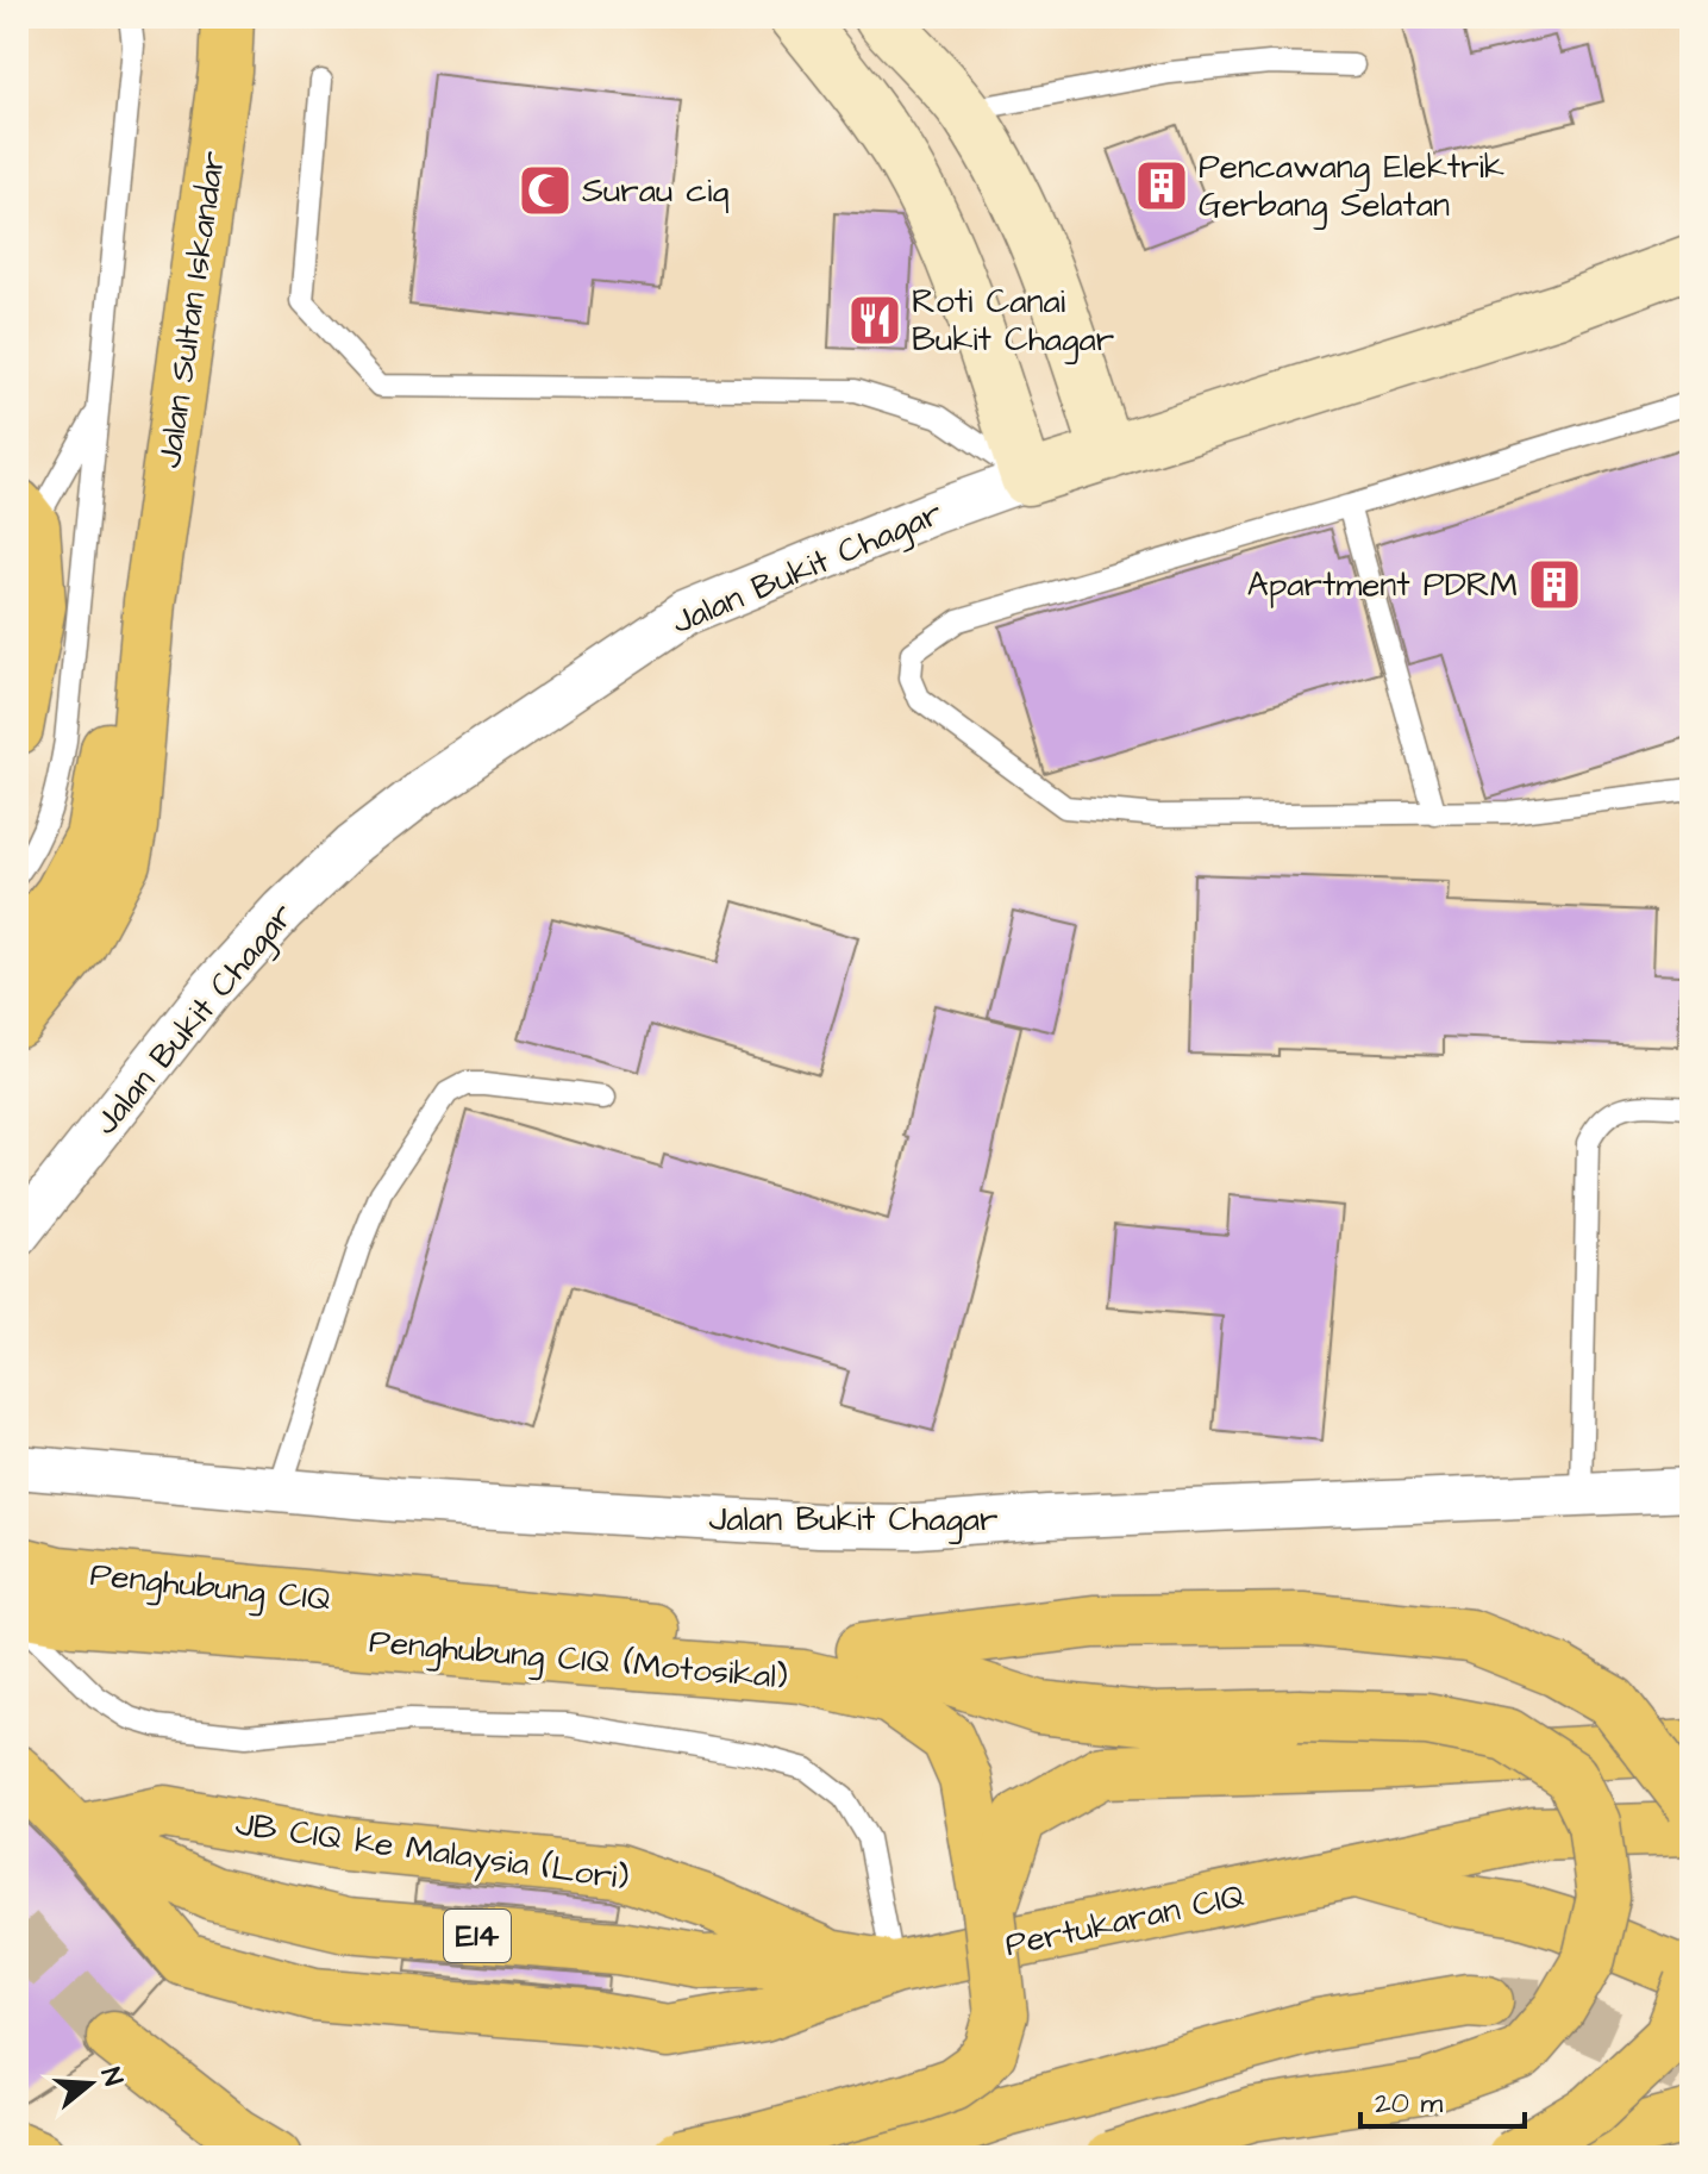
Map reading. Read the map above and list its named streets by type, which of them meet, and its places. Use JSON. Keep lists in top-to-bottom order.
{
  "streets": {
    "main road": [
      "Jalan Sultan Iskandar",
      "Jalan Bukit Chagar",
      "Penghubung CIQ",
      "Penghubung CIQ (Motosikal)",
      "JB CIQ ke Malaysia (Lori)",
      "Pertukaran CIQ",
      "E14"
    ]
  },
  "crossings": [
    ["Penghubung CIQ", "Penghubung CIQ (Motosikal)"],
    ["JB CIQ ke Malaysia (Lori)", "Pertukaran CIQ"]
  ],
  "places": {
    "building": ["Pencawang Elektrik Gerbang Selatan", "Apartment PDRM"],
    "mosque": ["Surau ciq"],
    "restaurant": ["Roti Canai Bukit Chagar"]
  },
  "scale_bar": "20 m",
  "north": "right"
}
